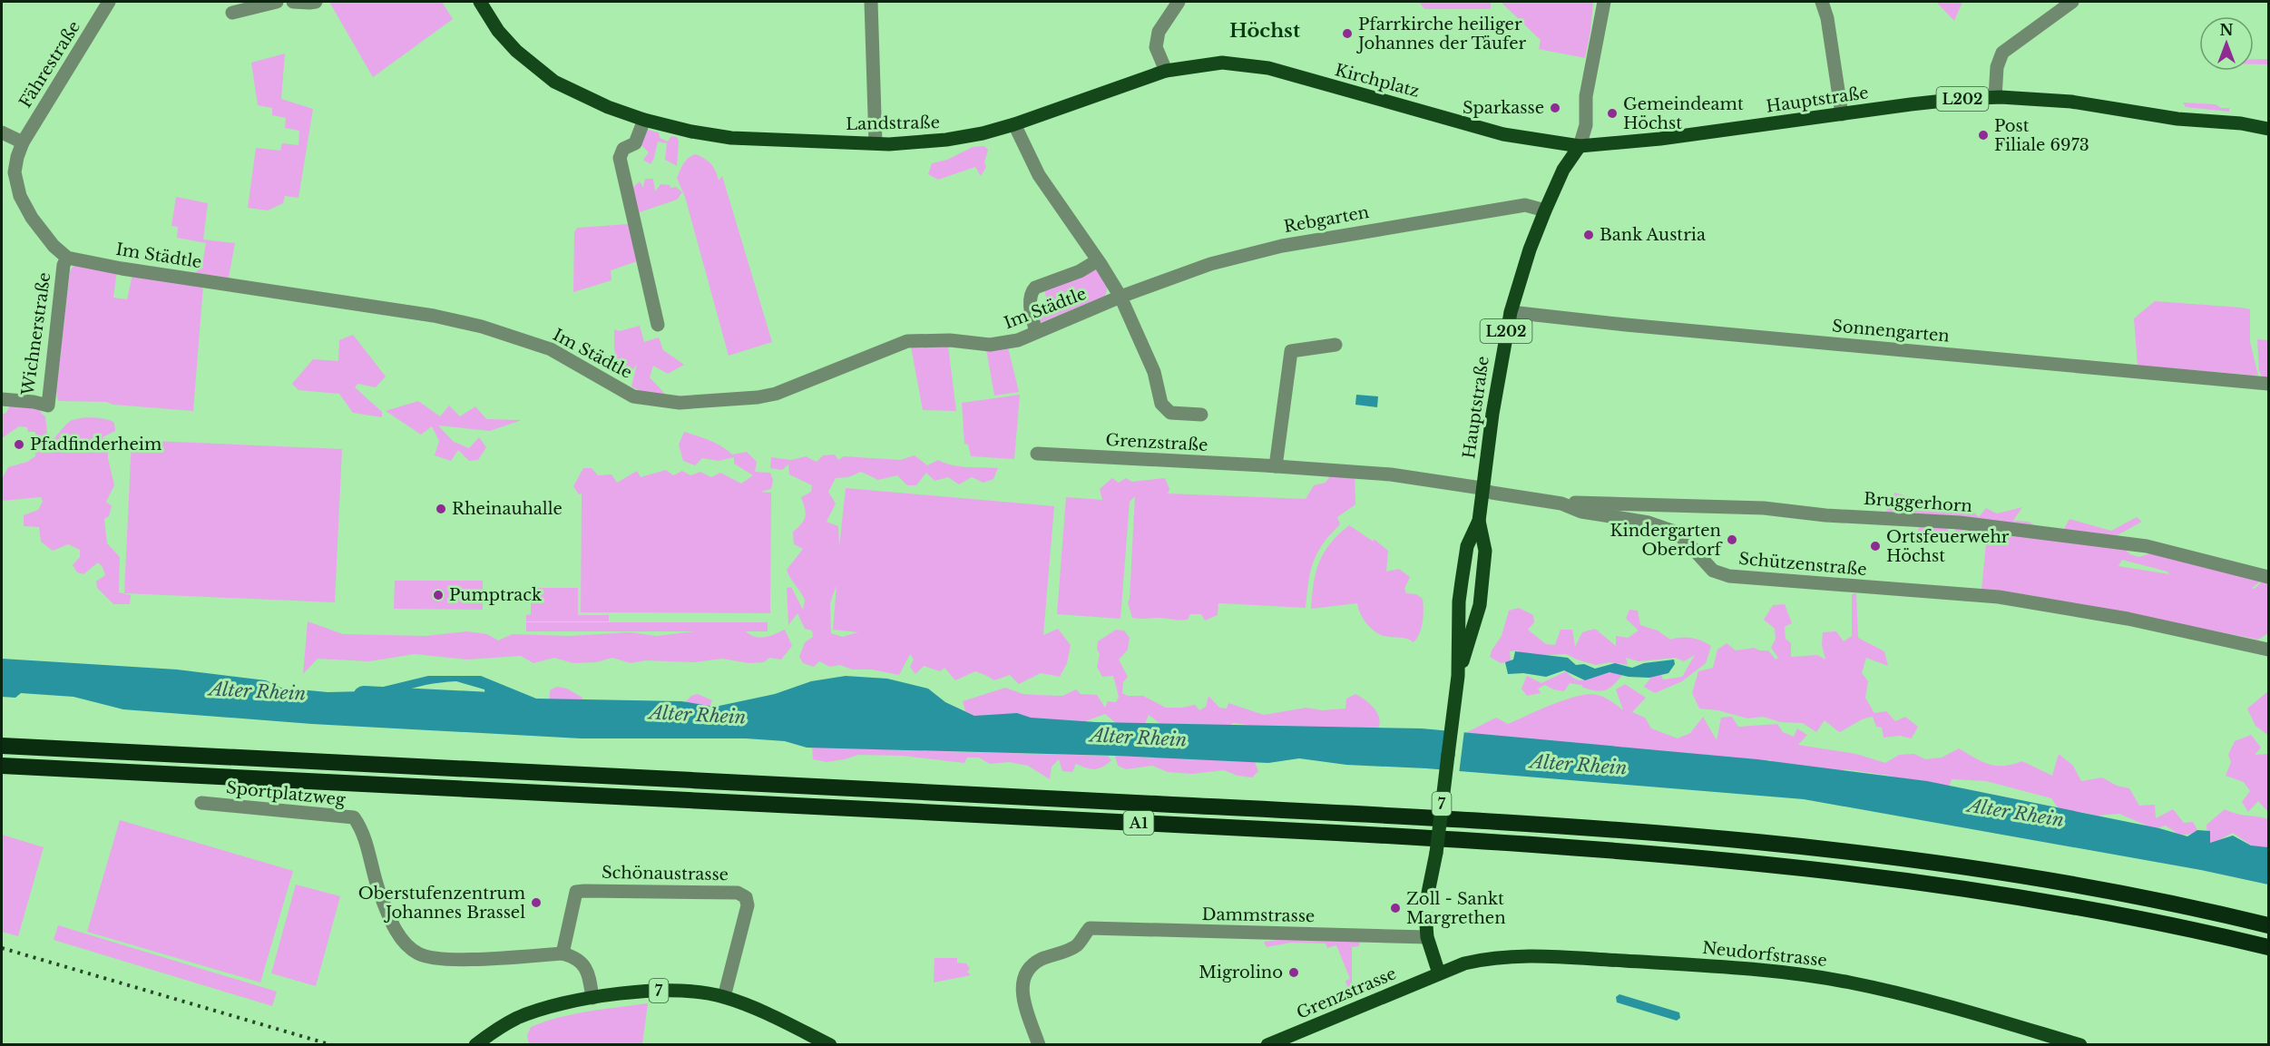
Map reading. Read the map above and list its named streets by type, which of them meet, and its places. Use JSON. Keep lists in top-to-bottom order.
{
  "streets": {
    "highway": ["A1"],
    "main road": [
      "Kirchplatz",
      "L202",
      "Hauptstraße",
      "Landstraße",
      "7",
      "Neudorfstrasse",
      "Grenzstrasse"
    ],
    "street": [
      "Fährestraße",
      "Rebgarten",
      "Im Städtle",
      "Sonnengarten",
      "Wichnerstraße",
      "Grenzstraße",
      "Bruggerhorn",
      "Schützenstraße",
      "Sportplatzweg",
      "Schönaustrasse",
      "Dammstrasse"
    ]
  },
  "crossings": [
    ["Fährestraße", "Im Städtle"],
    ["Fährestraße", "Wichnerstraße"],
    ["Kirchplatz", "Hauptstraße"],
    ["Kirchplatz", "Landstraße"],
    ["L202", "Hauptstraße"],
    ["L202", "7"],
    ["Hauptstraße", "Rebgarten"],
    ["Hauptstraße", "Sonnengarten"],
    ["Hauptstraße", "Grenzstraße"],
    ["Hauptstraße", "Schützenstraße"],
    ["Rebgarten", "Im Städtle"],
    ["Im Städtle", "Wichnerstraße"],
    ["Grenzstraße", "Schützenstraße"],
    ["Bruggerhorn", "Schützenstraße"],
    ["Sportplatzweg", "Schönaustrasse"],
    ["7", "Schönaustrasse"],
    ["Neudorfstrasse", "Grenzstrasse"]
  ],
  "districts": ["Höchst"],
  "water": ["Alter Rhein"],
  "places": [
    "Pfarrkirche heiliger Johannes der Täufer",
    "Sparkasse",
    "Gemeindeamt Höchst",
    "Post Filiale 6973",
    "Bank Austria",
    "Pfadfinderheim",
    "Rheinauhalle",
    "Kindergarten Oberdorf",
    "Ortsfeuerwehr Höchst",
    "Pumptrack",
    "Oberstufenzentrum Johannes Brassel",
    "Zoll - Sankt Margrethen",
    "Migrolino"
  ],
  "north": "top"
}
